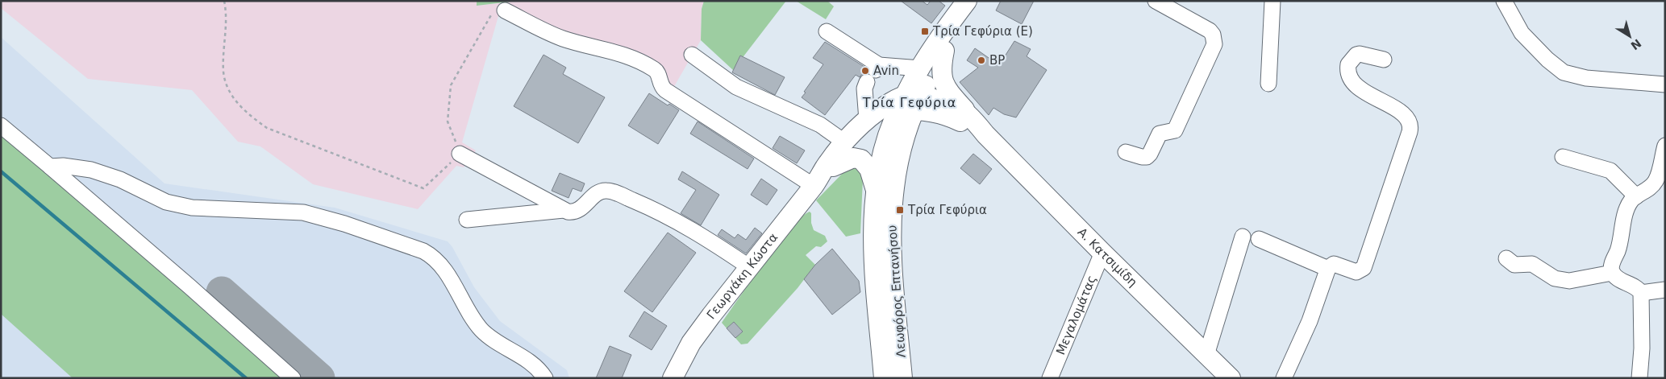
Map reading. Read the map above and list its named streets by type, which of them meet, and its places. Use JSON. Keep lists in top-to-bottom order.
{
  "streets": {
    "main road": ["Α. Κατσιμίδη", "Γεωργάκη Κώστα", "Λεωφόρος Επτανήσου"],
    "street": ["Μεγαλομάτας"]
  },
  "crossings": [
    ["Α. Κατσιμίδη", "Γεωργάκη Κώστα"],
    ["Α. Κατσιμίδη", "Λεωφόρος Επτανήσου"],
    ["Α. Κατσιμίδη", "Μεγαλομάτας"],
    ["Γεωργάκη Κώστα", "Λεωφόρος Επτανήσου"]
  ],
  "districts": ["Τρία Γεφύρια"],
  "places": {
    "transit": ["Τρία Γεφύρια (E)", "Τρία Γεφύρια"],
    "other": ["BP", "Avin"]
  },
  "north": "bottom right"
}
